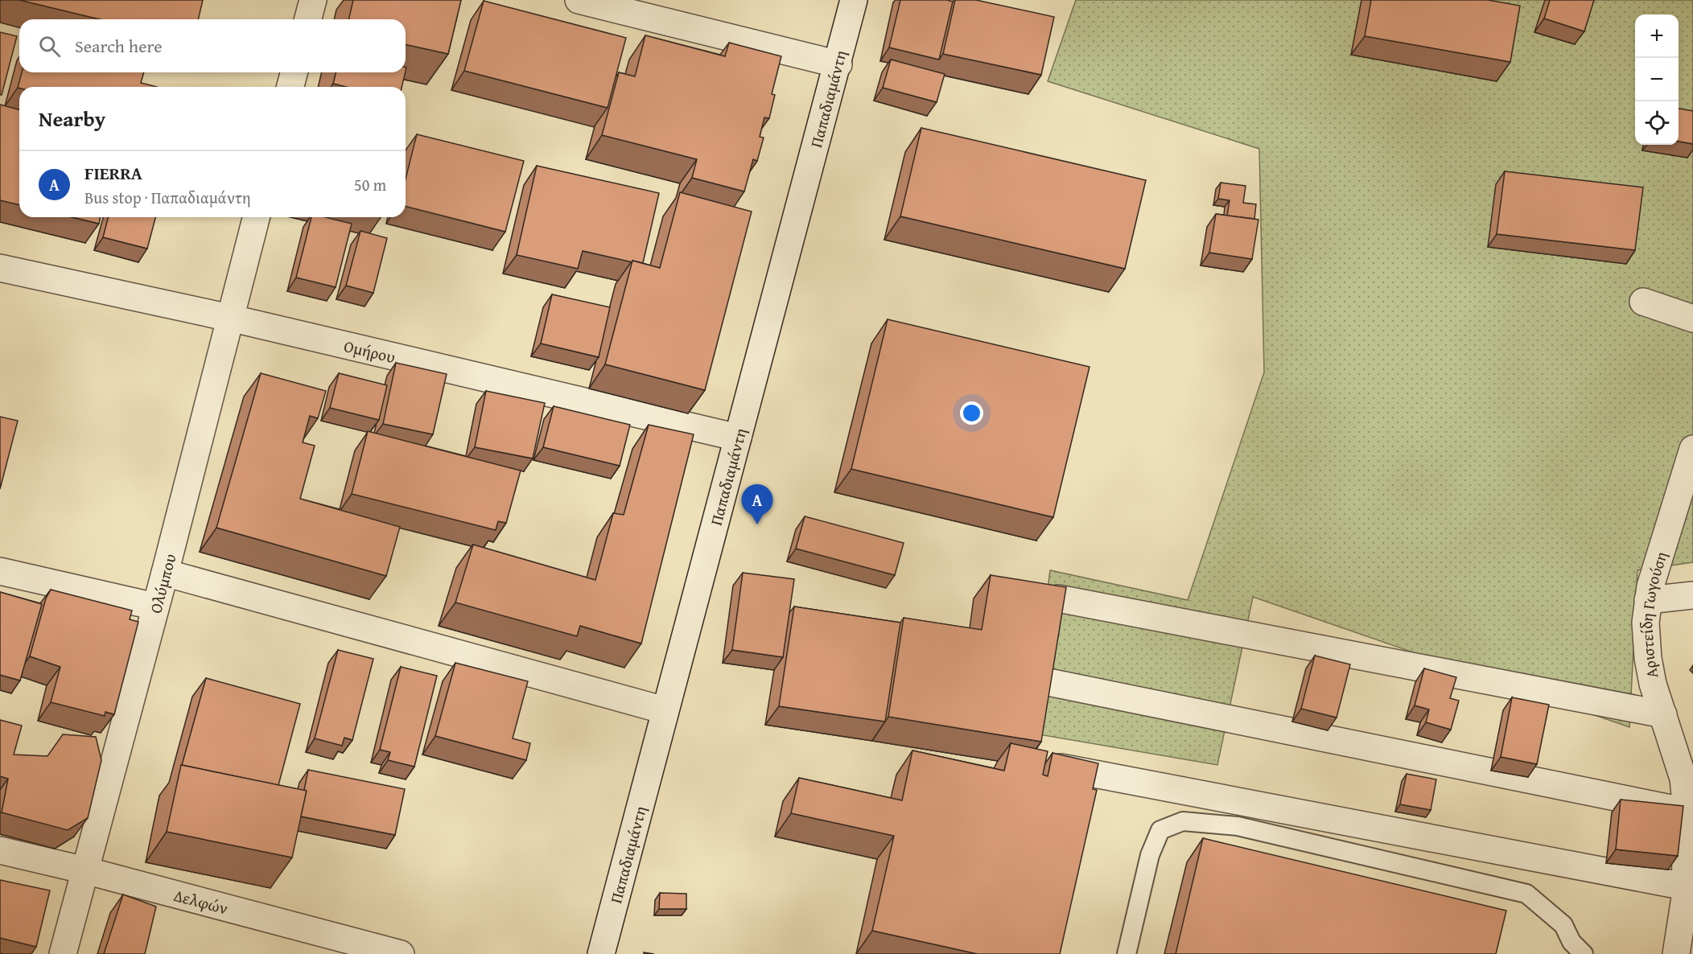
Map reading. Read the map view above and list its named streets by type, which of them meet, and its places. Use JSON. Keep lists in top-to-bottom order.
{
  "streets": {
    "street": [
      "Παπαδιαμάντη",
      "Ομήρου",
      "Ολύμπου",
      "Αριστείδη Γωγούση",
      "Δελφών"
    ]
  },
  "crossings": [
    ["Παπαδιαμάντη", "Ομήρου"],
    ["Ομήρου", "Ολύμπου"],
    ["Ολύμπου", "Δελφών"]
  ],
  "page": {
    "map_buttons": ["+", "−"],
    "search": "Search here",
    "heading": "Nearby",
    "list": [
      {
        "mark": "A",
        "name": "FIERRA",
        "note": "Bus stop · Παπαδιαμάντη",
        "value": "50 m"
      }
    ],
    "pins": "A"
  }
}
